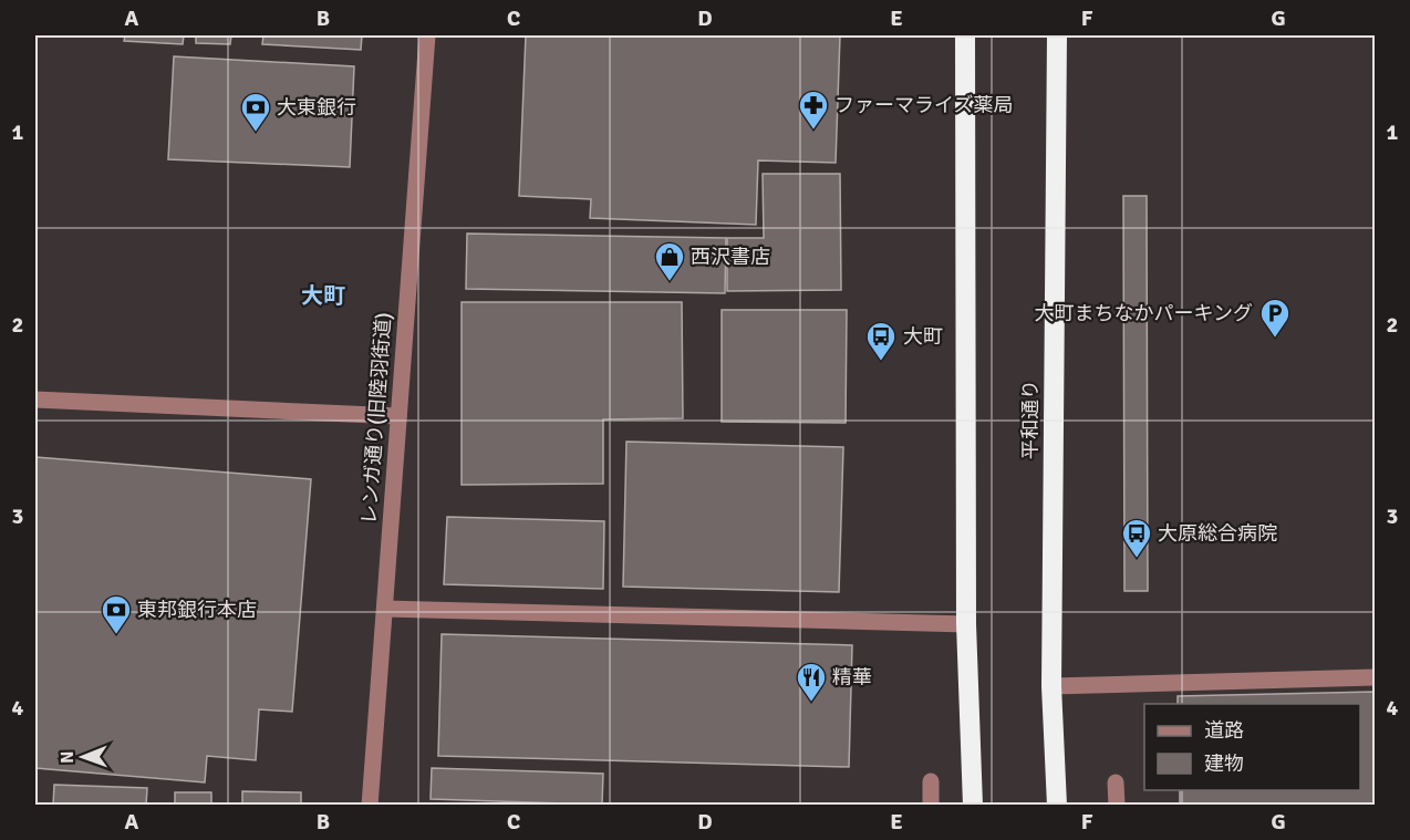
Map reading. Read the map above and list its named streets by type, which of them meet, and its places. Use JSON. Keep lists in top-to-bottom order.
{
  "streets": {
    "highway": ["平和通り"],
    "street": ["レンガ通り(旧陸羽街道)"]
  },
  "districts": ["大町"],
  "places": {
    "pharmacy": ["ファーマライズ薬局"],
    "bank": ["大東銀行", "東邦銀行本店"],
    "shop": ["西沢書店"],
    "parking": ["大町まちなかパーキング"],
    "bus stop": ["大町", "大原総合病院"],
    "restaurant": ["精華"]
  },
  "legend": ["道路", "建物"],
  "north": "left",
  "grid": {
    "columns": [
      "A",
      "B",
      "C",
      "D",
      "E",
      "F",
      "G"
    ],
    "rows": [
      "1",
      "2",
      "3",
      "4"
    ]
  }
}
